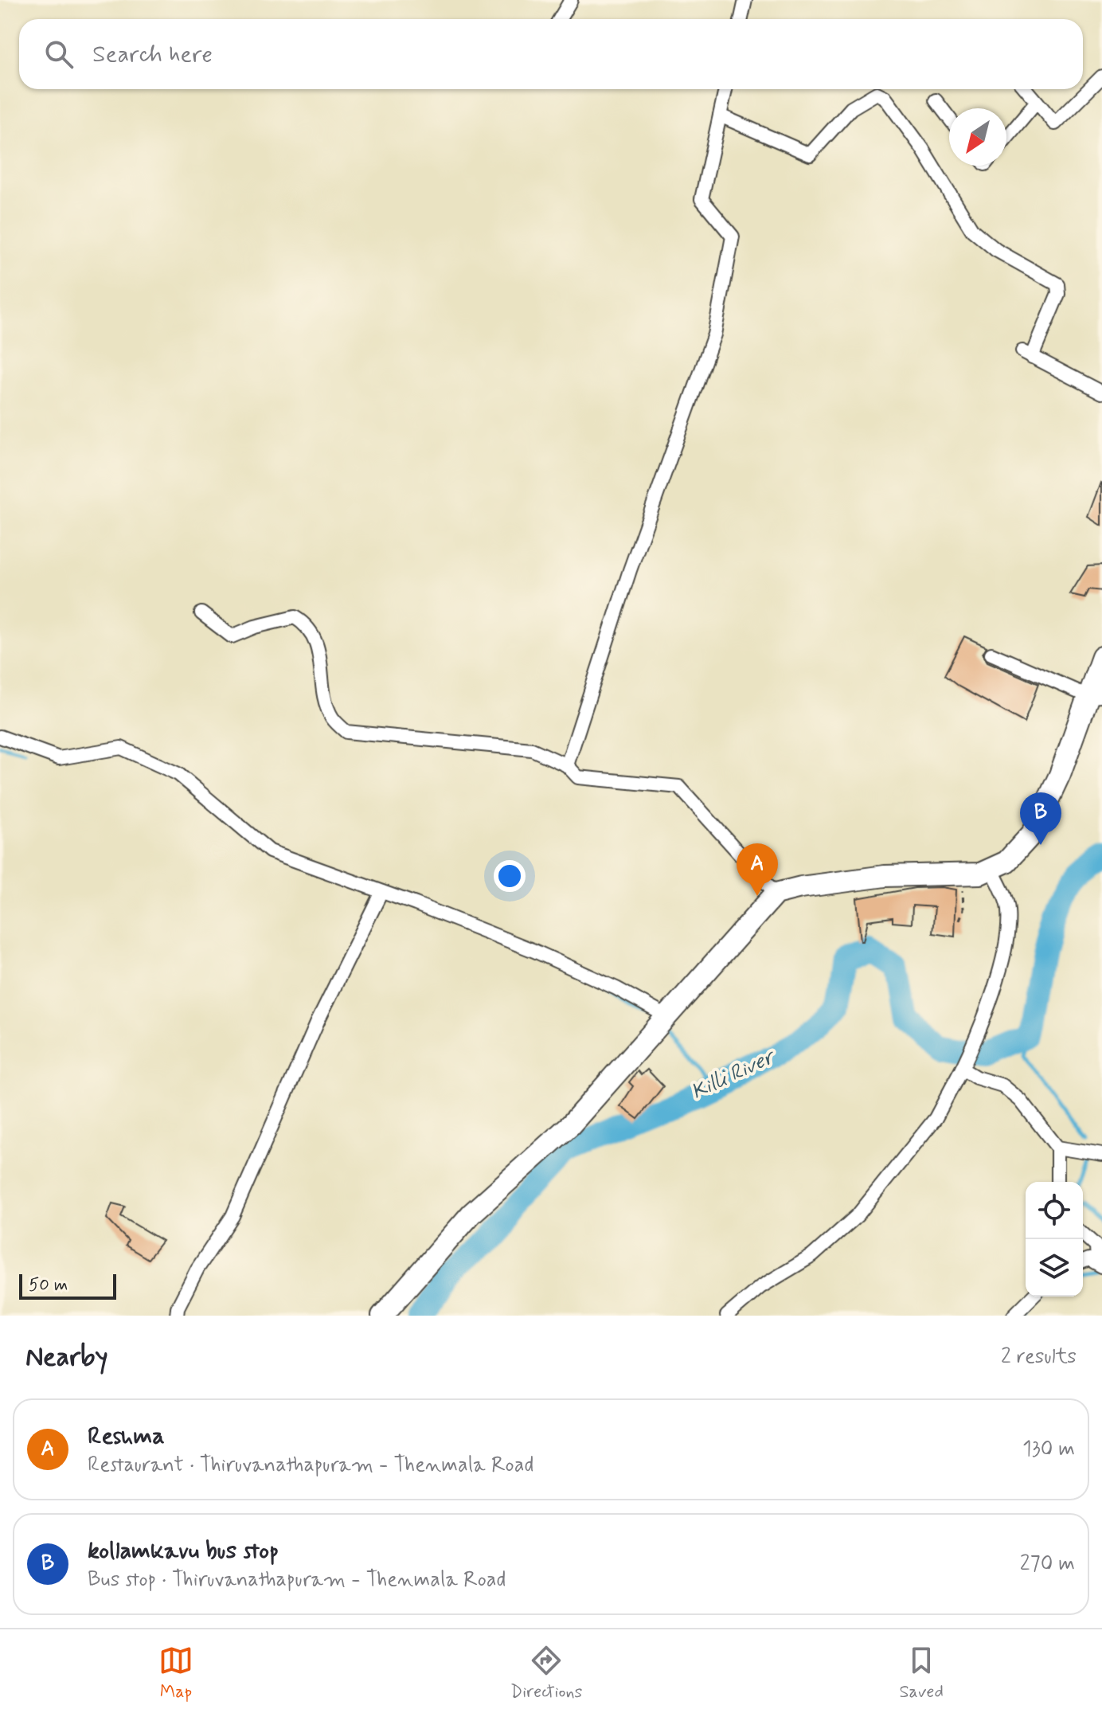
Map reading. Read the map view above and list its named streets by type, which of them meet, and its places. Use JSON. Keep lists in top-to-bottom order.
{
  "water": ["Killi River"],
  "scale_bar": "50 m",
  "north": "bottom left",
  "page": {
    "search": "Search here",
    "pins": ["B", "A"],
    "scale": "50 m",
    "heading": ["Nearby", "2 results"],
    "list": [
      {
        "mark": "A",
        "name": "Reshma",
        "note": "Restaurant · Thiruvanathapuram - Thenmala Road",
        "value": "130 m"
      },
      {
        "mark": "B",
        "name": "kollamkavu bus stop",
        "note": "Bus stop · Thiruvanathapuram - Thenmala Road",
        "value": "270 m"
      }
    ],
    "nav": ["Map", "Directions", "Saved"]
  }
}
